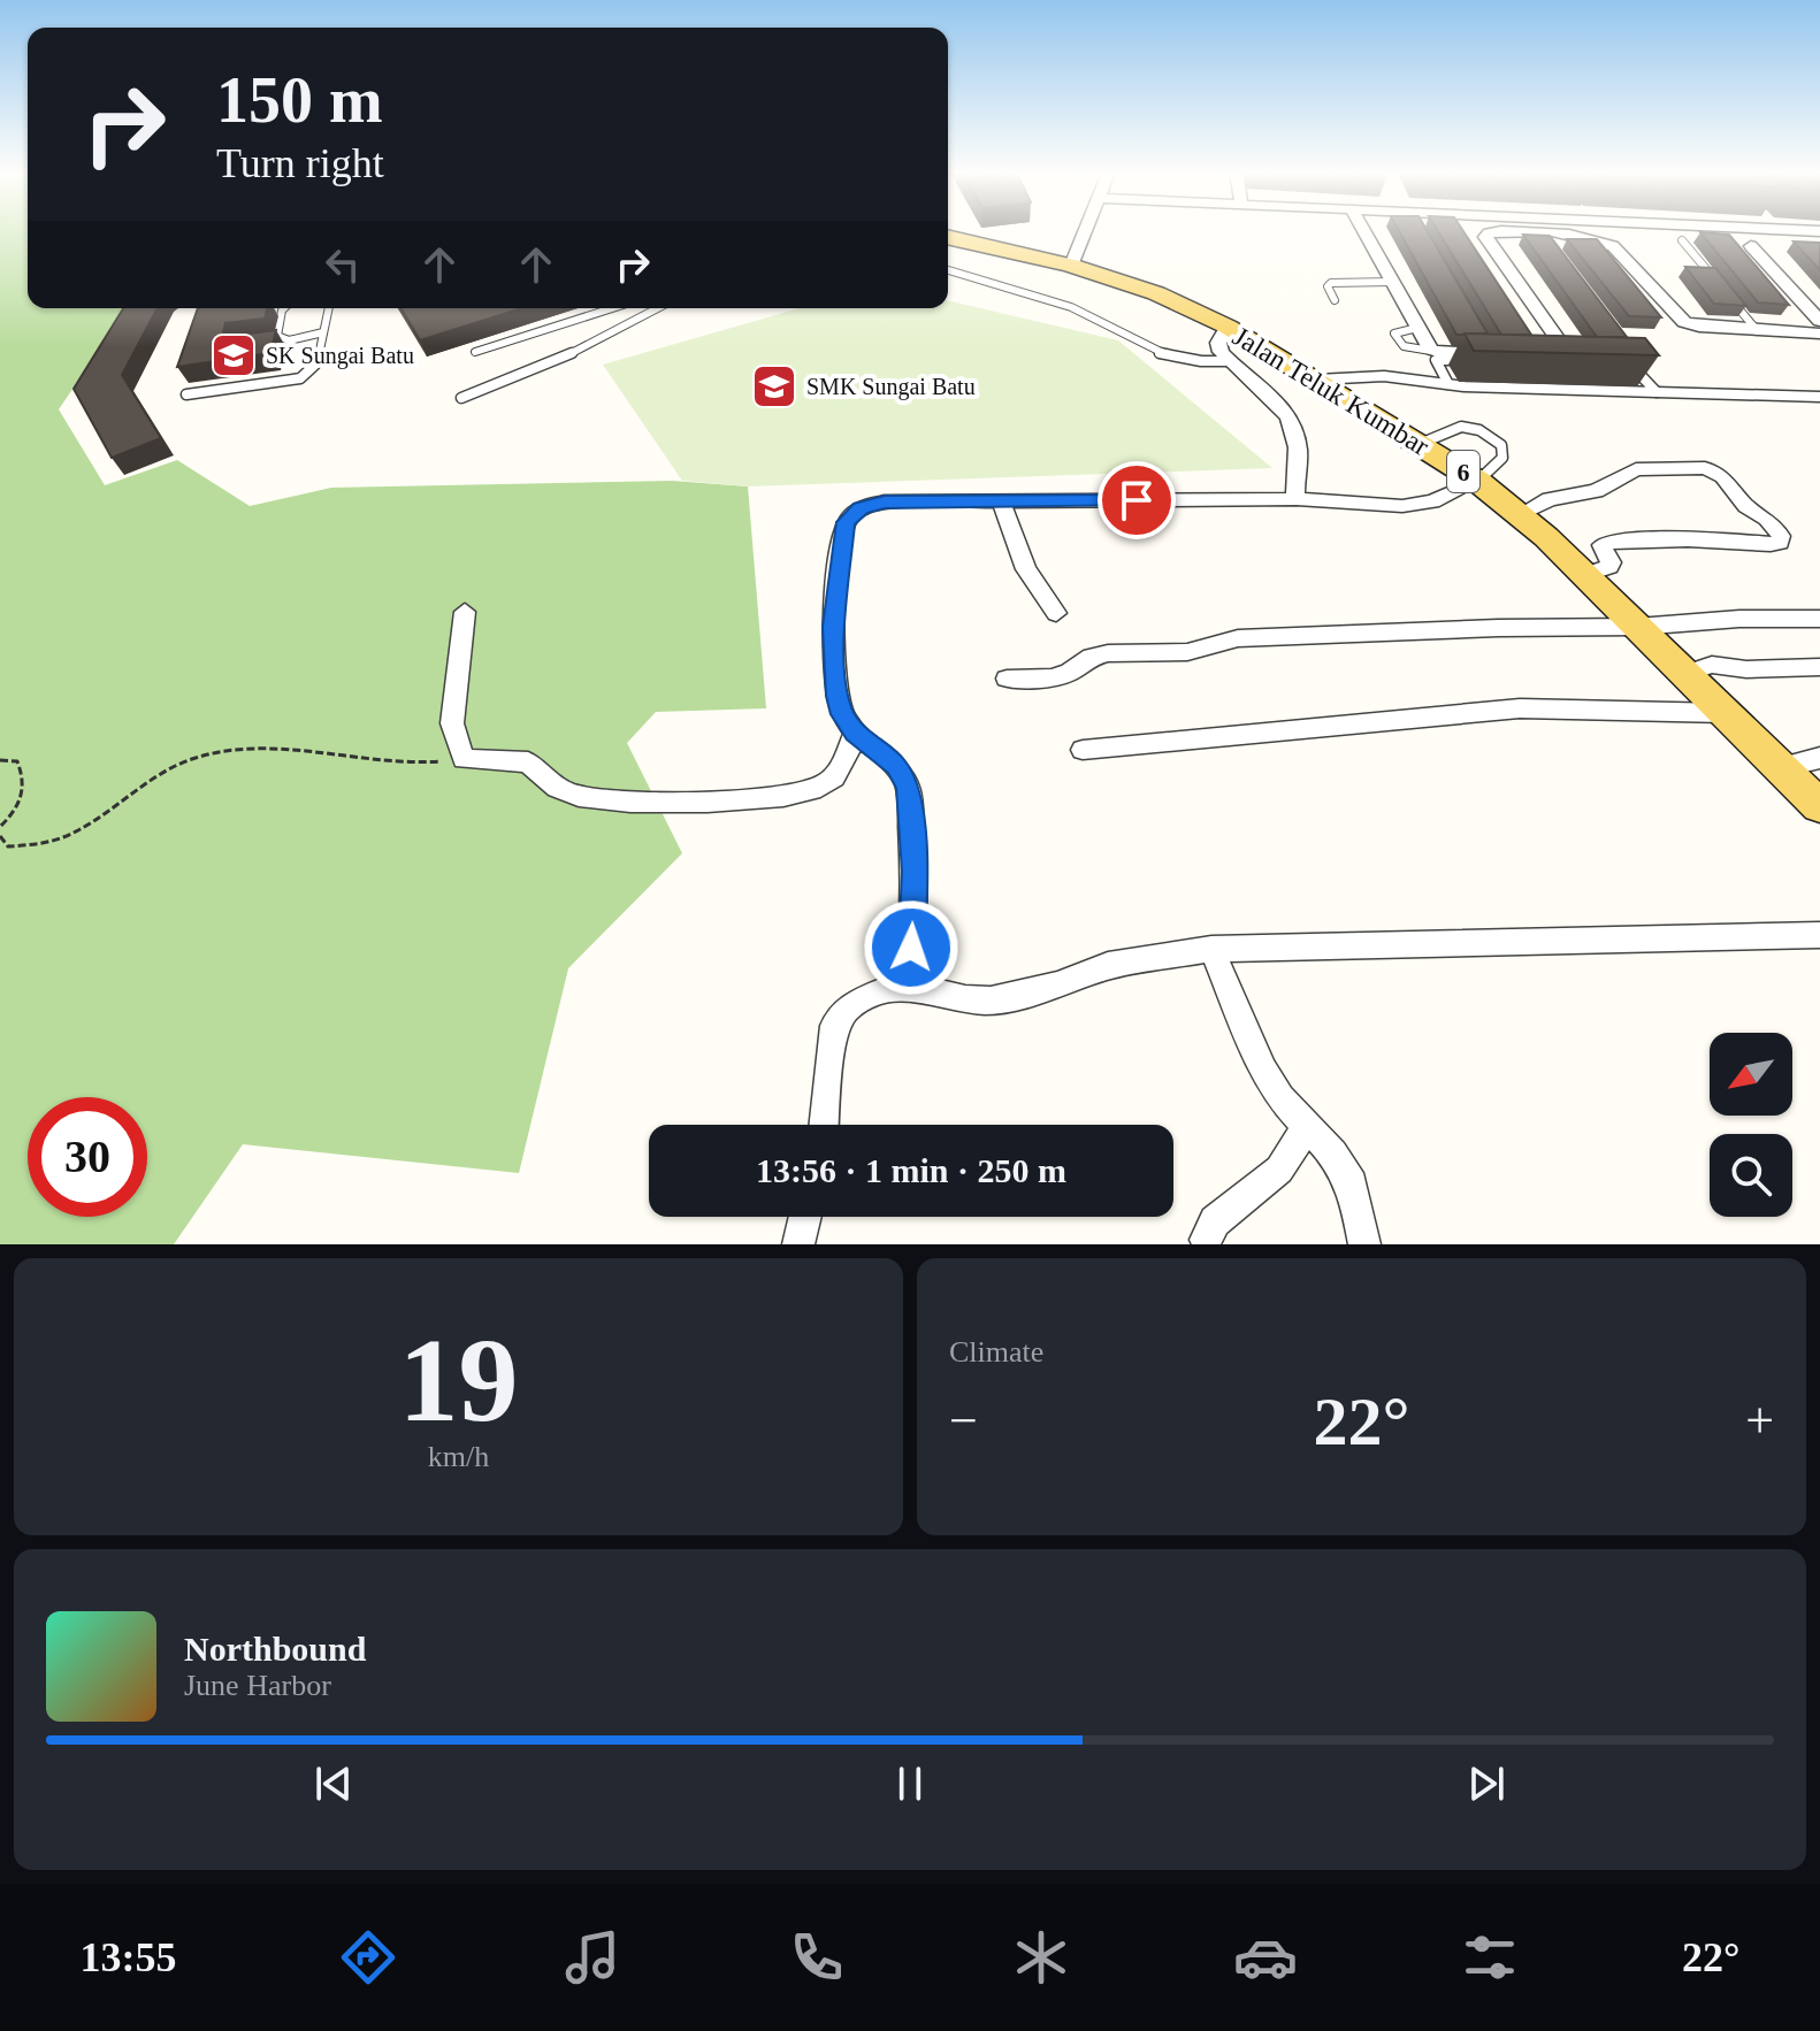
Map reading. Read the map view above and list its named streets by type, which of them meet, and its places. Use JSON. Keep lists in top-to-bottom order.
{
  "streets": {
    "main road": ["Jalan Teluk Kumbar", "6"]
  },
  "places": {
    "school or university": ["SK Sungai Batu", "SMK Sungai Batu"]
  },
  "north": "bottom left",
  "page": {
    "turn": ["150 m", "Turn right"],
    "limit": "30",
    "trip": "13:56 · 1 min · 250 m",
    "tile": [
      ["19", "km/h"],
      "Climate"
    ],
    "heat": ["−", "22°", "+"],
    "song": ["Northbound", "June Harbor"],
    "tabs": ["13:55", "22°"]
  }
}
